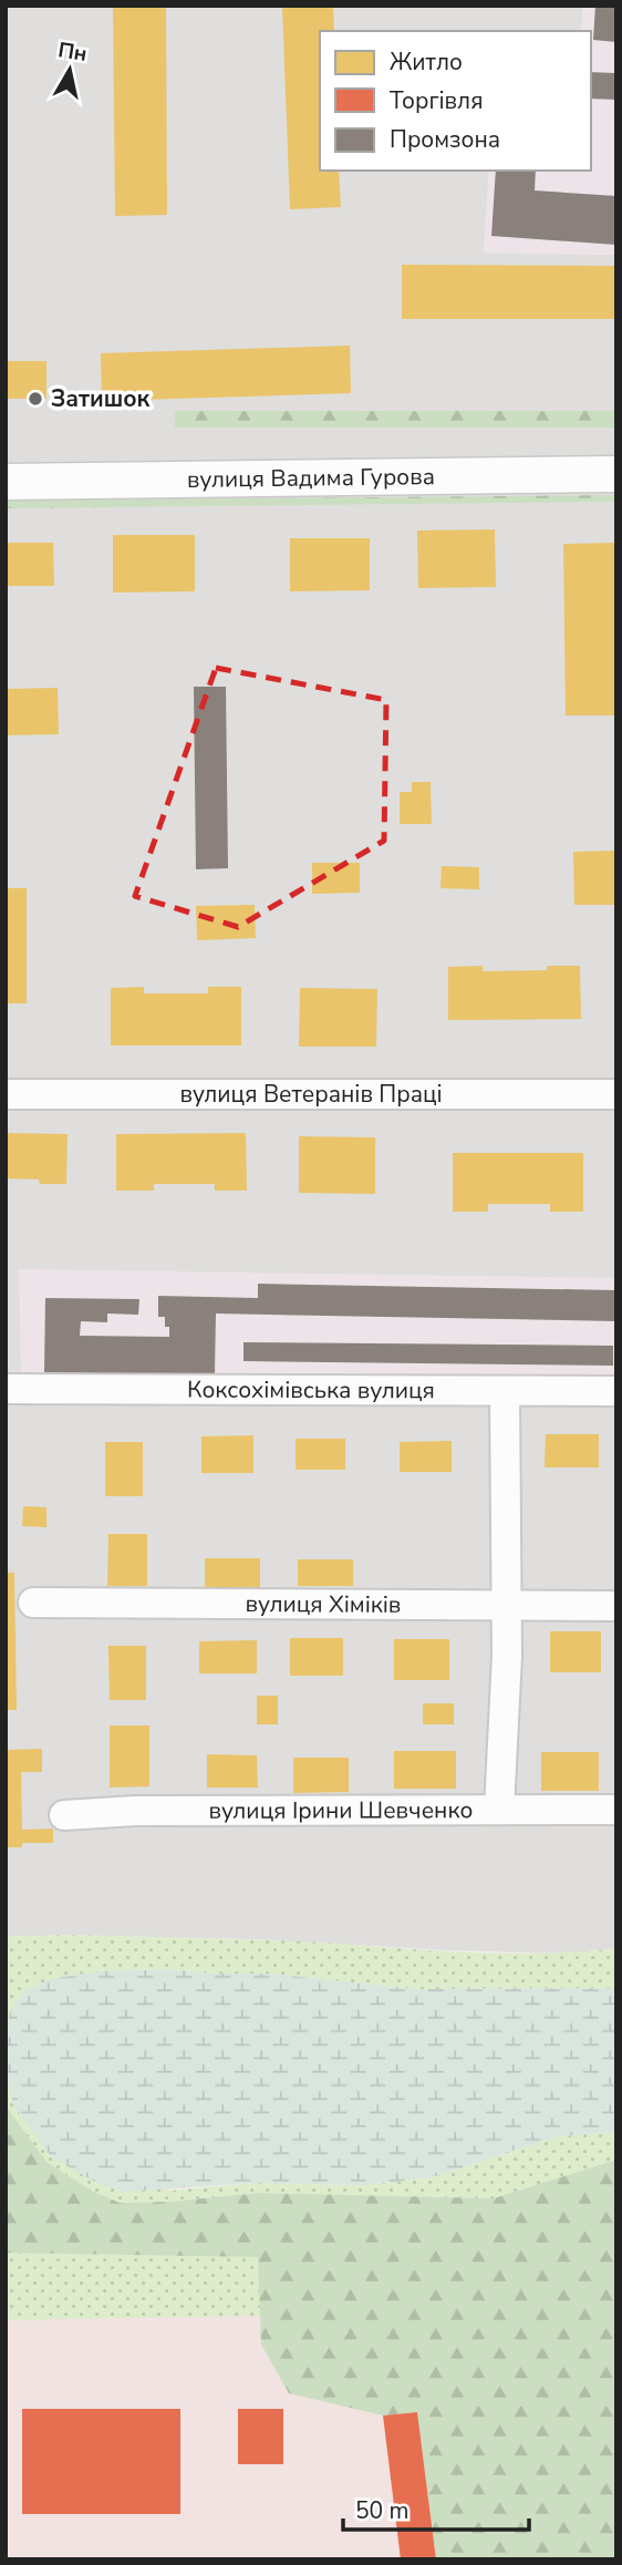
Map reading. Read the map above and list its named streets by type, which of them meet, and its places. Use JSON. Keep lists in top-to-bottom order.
{
  "streets": {
    "street": [
      "вулиця Вадима Гурова",
      "вулиця Ветеранів Праці",
      "Коксохімівська вулиця",
      "вулиця Хіміків",
      "вулиця Ірини Шевченко"
    ]
  },
  "places": ["Затишок"],
  "legend": ["Житло", "Торгівля", "Промзона"],
  "scale_bar": "50 m",
  "north": "top"
}
